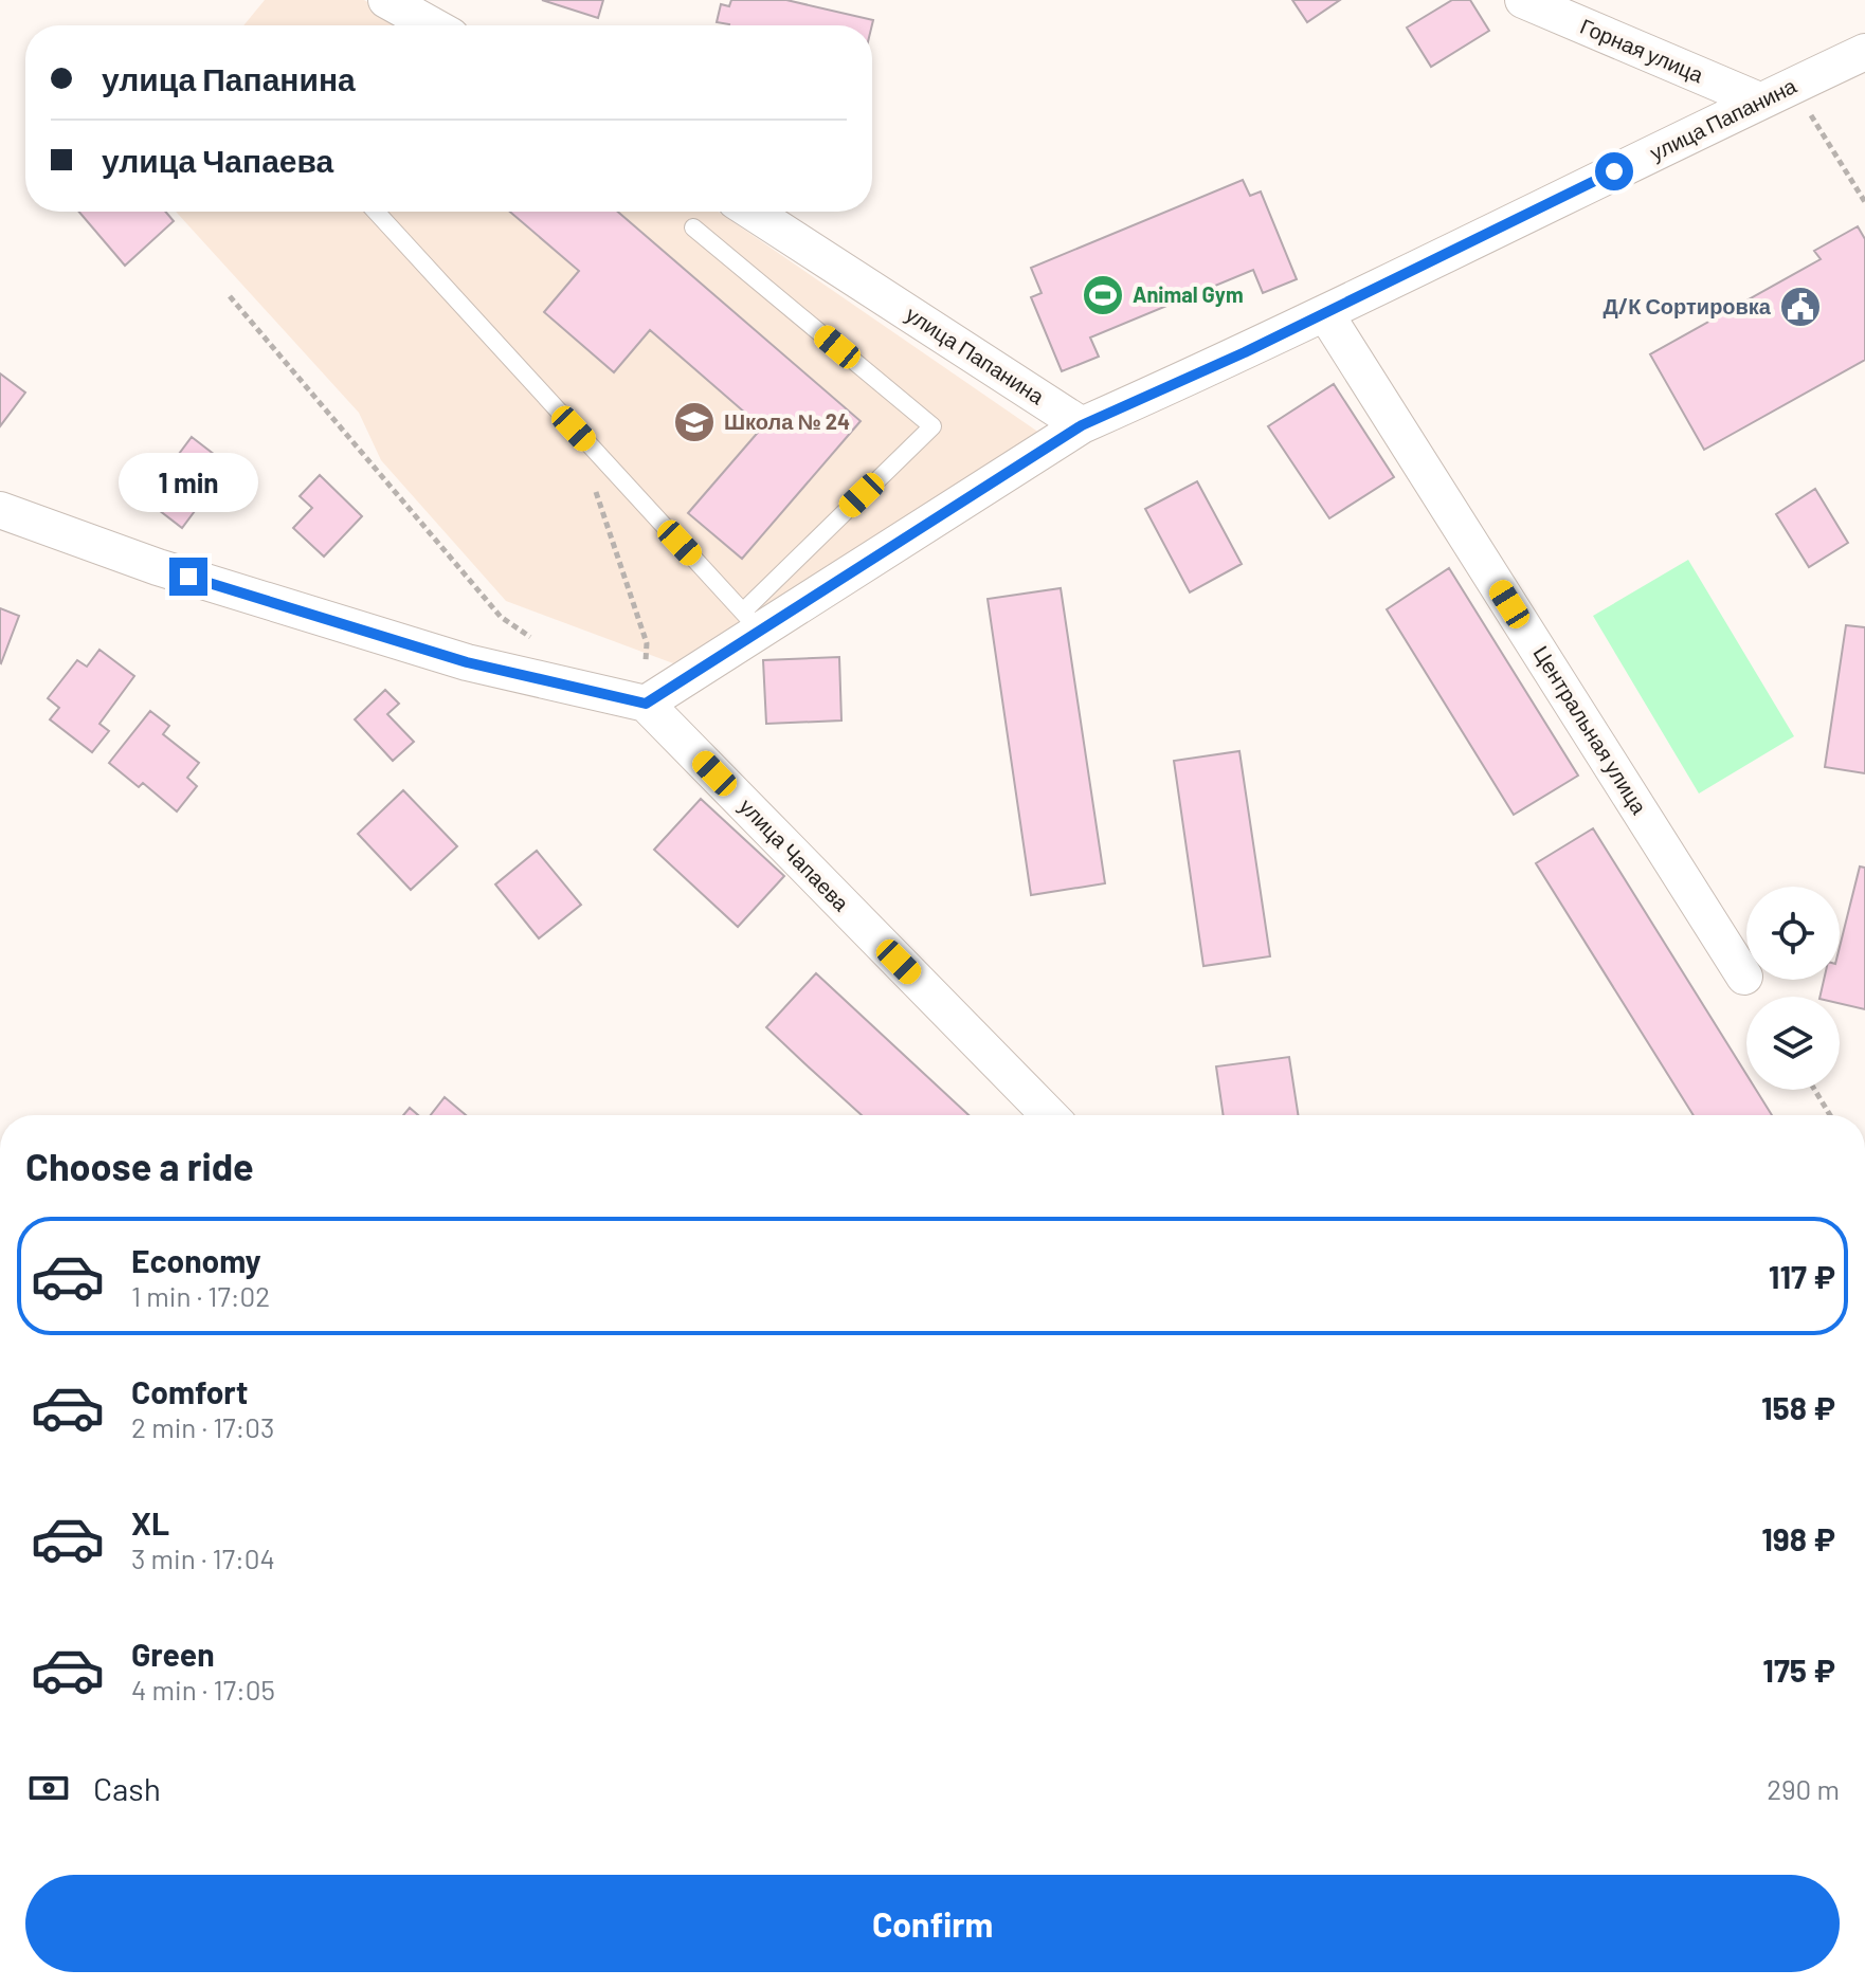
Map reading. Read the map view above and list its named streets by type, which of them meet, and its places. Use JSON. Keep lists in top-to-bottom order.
{
  "streets": {
    "street": [
      "Горная улица",
      "улица Папанина",
      "Центральная улица",
      "улица Чапаева"
    ]
  },
  "crossings": [
    ["Горная улица", "улица Папанина"],
    ["улица Папанина", "Центральная улица"]
  ],
  "places": {
    "sports": ["Animal Gym"],
    "public building": ["Д/К Сортировка"],
    "school or university": ["Школа № 24"]
  },
  "page": {
    "banner": ["улица Папанина", "улица Чапаева"],
    "bubble": "1 min",
    "heading": "Choose a ride",
    "list": [
      {
        "name": "Economy",
        "note": "1 min · 17:02",
        "value": "117 ₽"
      },
      {
        "name": "Comfort",
        "note": "2 min · 17:03",
        "value": "158 ₽"
      },
      {
        "name": "XL",
        "note": "3 min · 17:04",
        "value": "198 ₽"
      },
      {
        "name": "Green",
        "note": "4 min · 17:05",
        "value": "175 ₽"
      }
    ],
    "pay": ["Cash", "290 m"],
    "buttons": "Confirm"
  }
}
